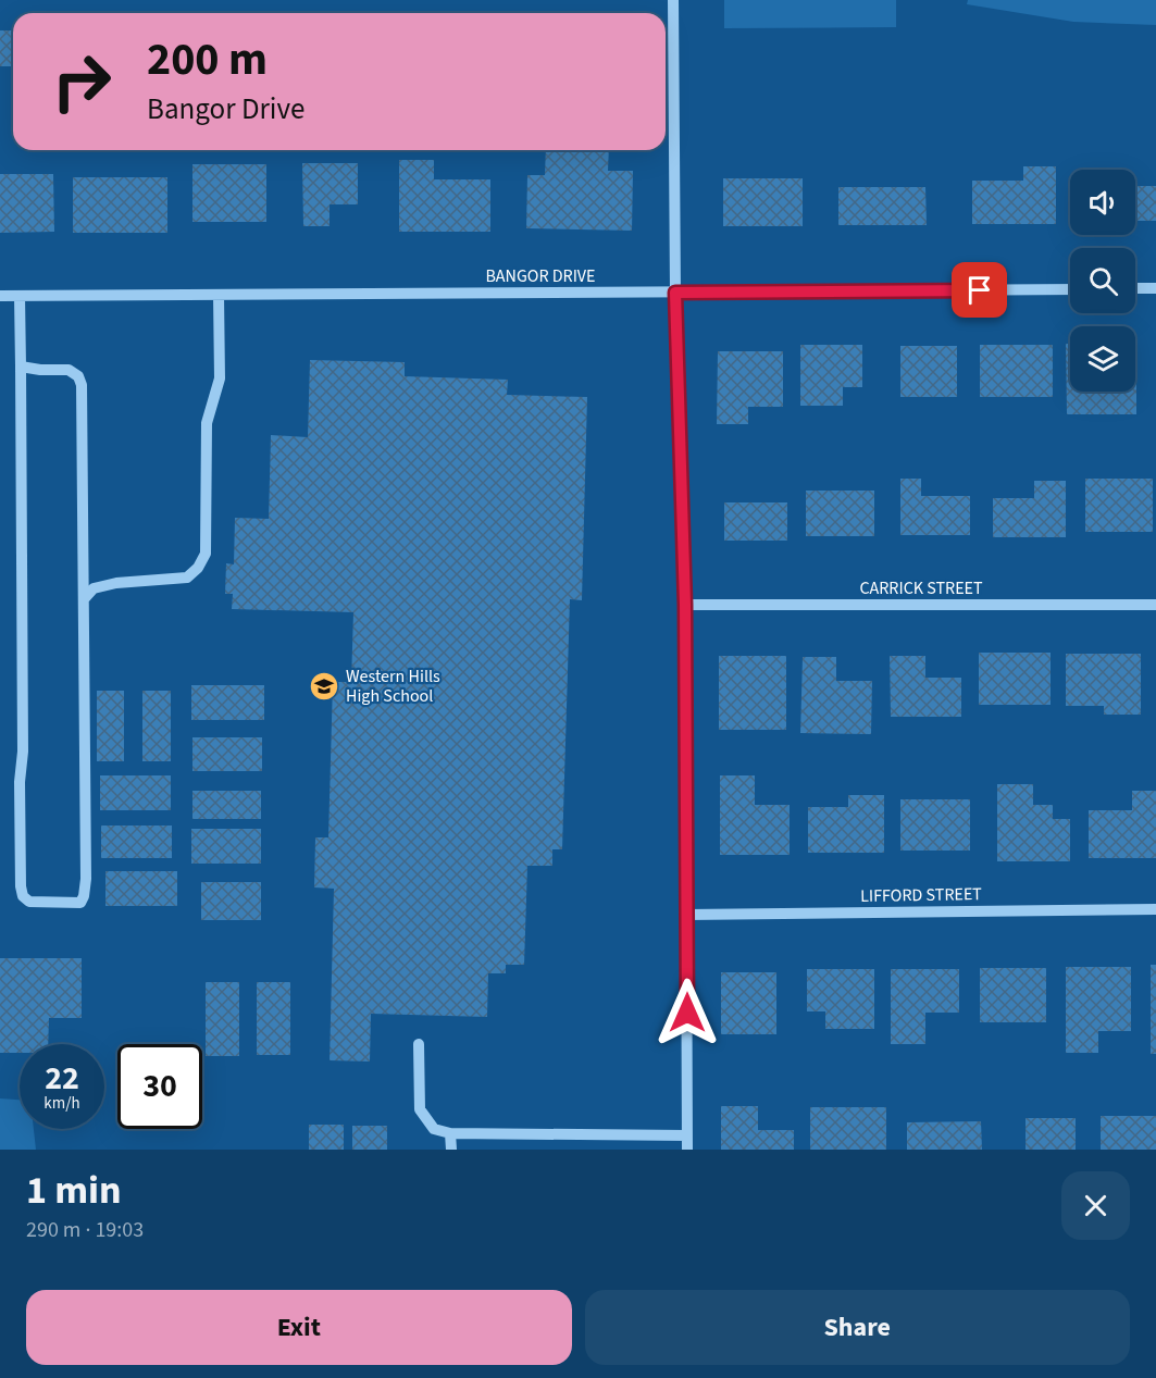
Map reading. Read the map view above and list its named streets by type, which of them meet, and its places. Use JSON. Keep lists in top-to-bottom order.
{
  "streets": {
    "street": ["BANGOR DRIVE", "CARRICK STREET", "LIFFORD STREET"]
  },
  "places": {
    "school or university": ["Western Hills High School"]
  },
  "page": {
    "turn": ["200 m", "Bangor Drive"],
    "speed": "22 km/h",
    "limit": "30",
    "heading": ["1 min", "290 m · 19:03"],
    "buttons": ["Exit", "Share"]
  }
}
